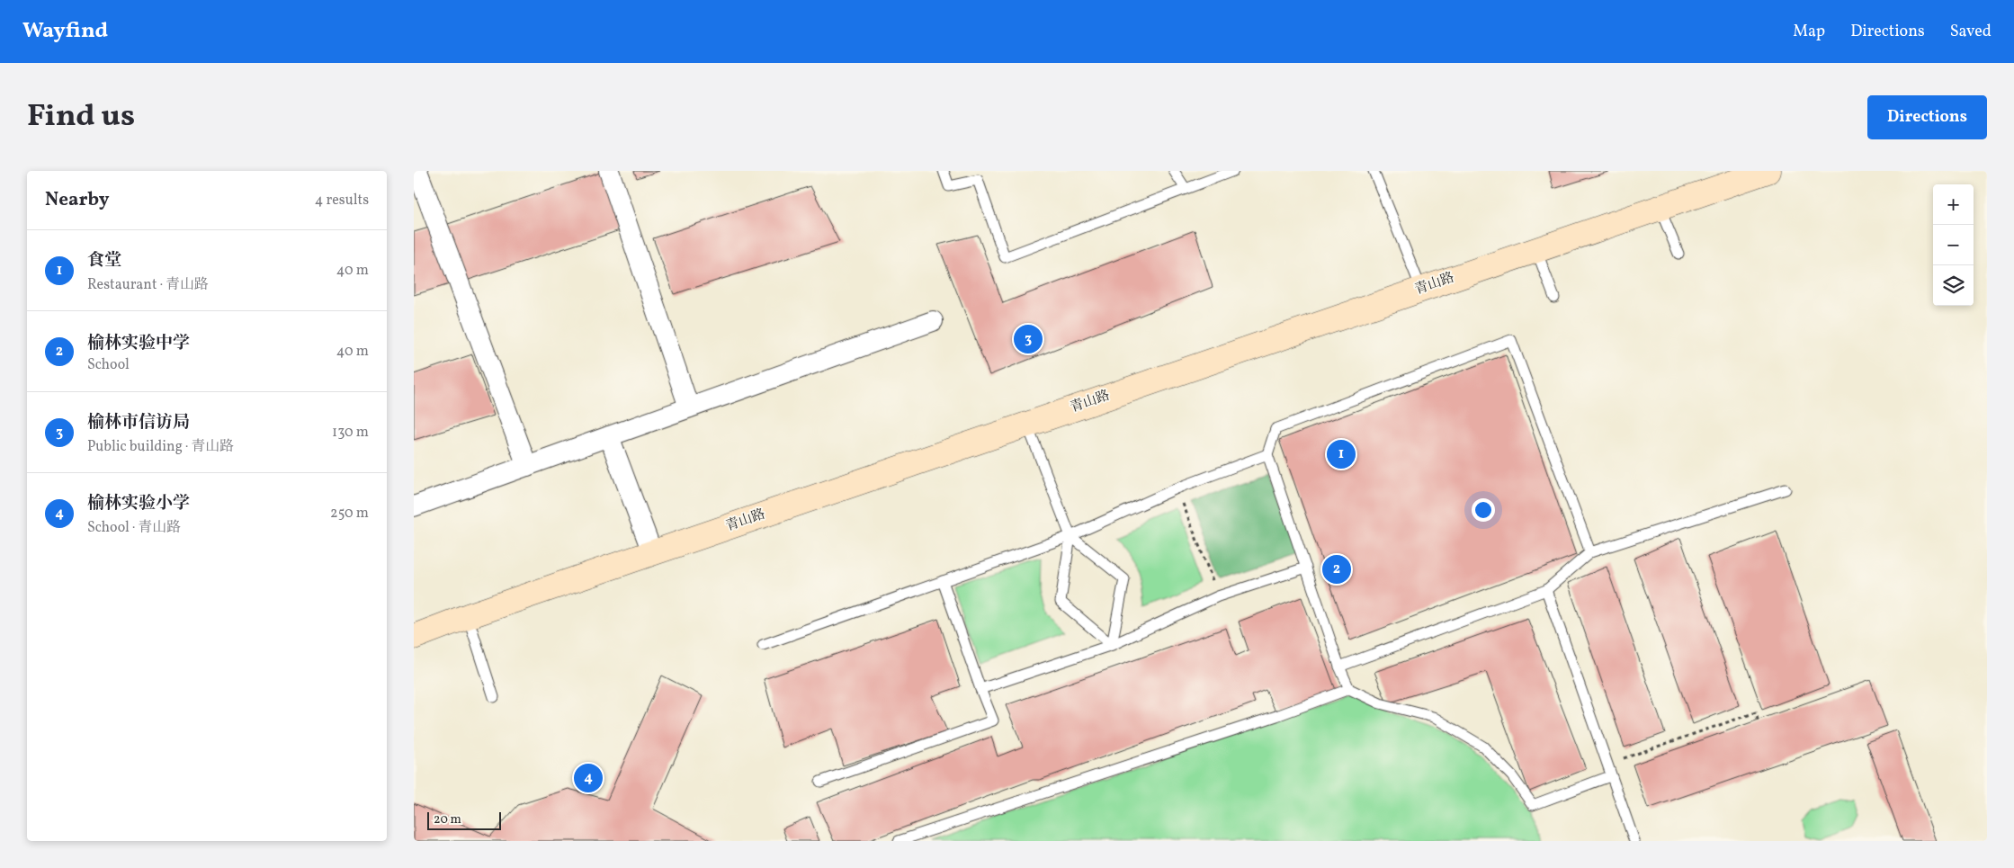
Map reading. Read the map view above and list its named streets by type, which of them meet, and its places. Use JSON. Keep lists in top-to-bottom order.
{
  "streets": {
    "street": ["青山路"]
  },
  "scale_bar": "20 m",
  "page": {
    "header": "Wayfind",
    "nav": ["Map", "Directions", "Saved"],
    "title": "Find us",
    "buttons": "Directions",
    "heading": ["Nearby", "4 results"],
    "map_buttons": ["+", "−"],
    "list": [
      {
        "mark": "1",
        "name": "食堂",
        "note": "Restaurant · 青山路",
        "value": "40 m"
      },
      {
        "mark": "2",
        "name": "榆林实验中学",
        "note": "School",
        "value": "40 m"
      },
      {
        "mark": "3",
        "name": "榆林市信访局",
        "note": "Public building · 青山路",
        "value": "130 m"
      },
      {
        "mark": "4",
        "name": "榆林实验小学",
        "note": "School · 青山路",
        "value": "250 m"
      }
    ],
    "pins": [
      "3",
      "1",
      "2",
      "4"
    ],
    "scale": "20 m"
  }
}
